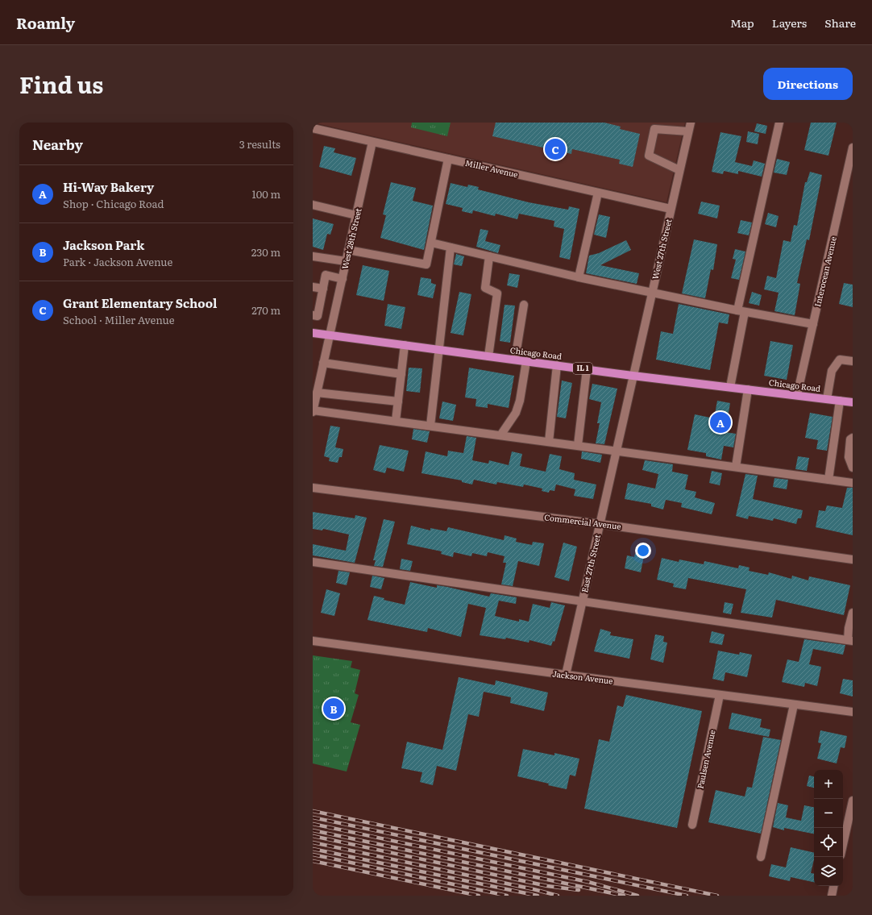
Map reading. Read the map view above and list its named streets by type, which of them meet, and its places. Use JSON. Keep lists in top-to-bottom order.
{
  "streets": {
    "main road": ["Chicago Road", "IL 1"],
    "street": [
      "Miller Avenue",
      "West 28th Street",
      "West 27th Street",
      "Interocean Avenue",
      "Commercial Avenue",
      "East 27th Street",
      "Jackson Avenue",
      "Paulsen Avenue"
    ]
  },
  "crossings": [
    ["Miller Avenue", "West 28th Street"],
    ["Miller Avenue", "West 27th Street"],
    ["West 28th Street", "Chicago Road"],
    ["West 27th Street", "Chicago Road"],
    ["West 27th Street", "East 27th Street"],
    ["Interocean Avenue", "Chicago Road"],
    ["Chicago Road", "East 27th Street"],
    ["Commercial Avenue", "East 27th Street"],
    ["East 27th Street", "Jackson Avenue"],
    ["Jackson Avenue", "Paulsen Avenue"]
  ],
  "page": {
    "header": "Roamly",
    "nav": ["Map", "Layers", "Share"],
    "title": "Find us",
    "buttons": "Directions",
    "heading": ["Nearby", "3 results"],
    "pins": ["C", "A", "B"],
    "list": [
      {
        "mark": "A",
        "name": "Hi-Way Bakery",
        "note": "Shop · Chicago Road",
        "value": "100 m"
      },
      {
        "mark": "B",
        "name": "Jackson Park",
        "note": "Park · Jackson Avenue",
        "value": "230 m"
      },
      {
        "mark": "C",
        "name": "Grant Elementary School",
        "note": "School · Miller Avenue",
        "value": "270 m"
      }
    ],
    "map_buttons": ["+", "−"]
  }
}
